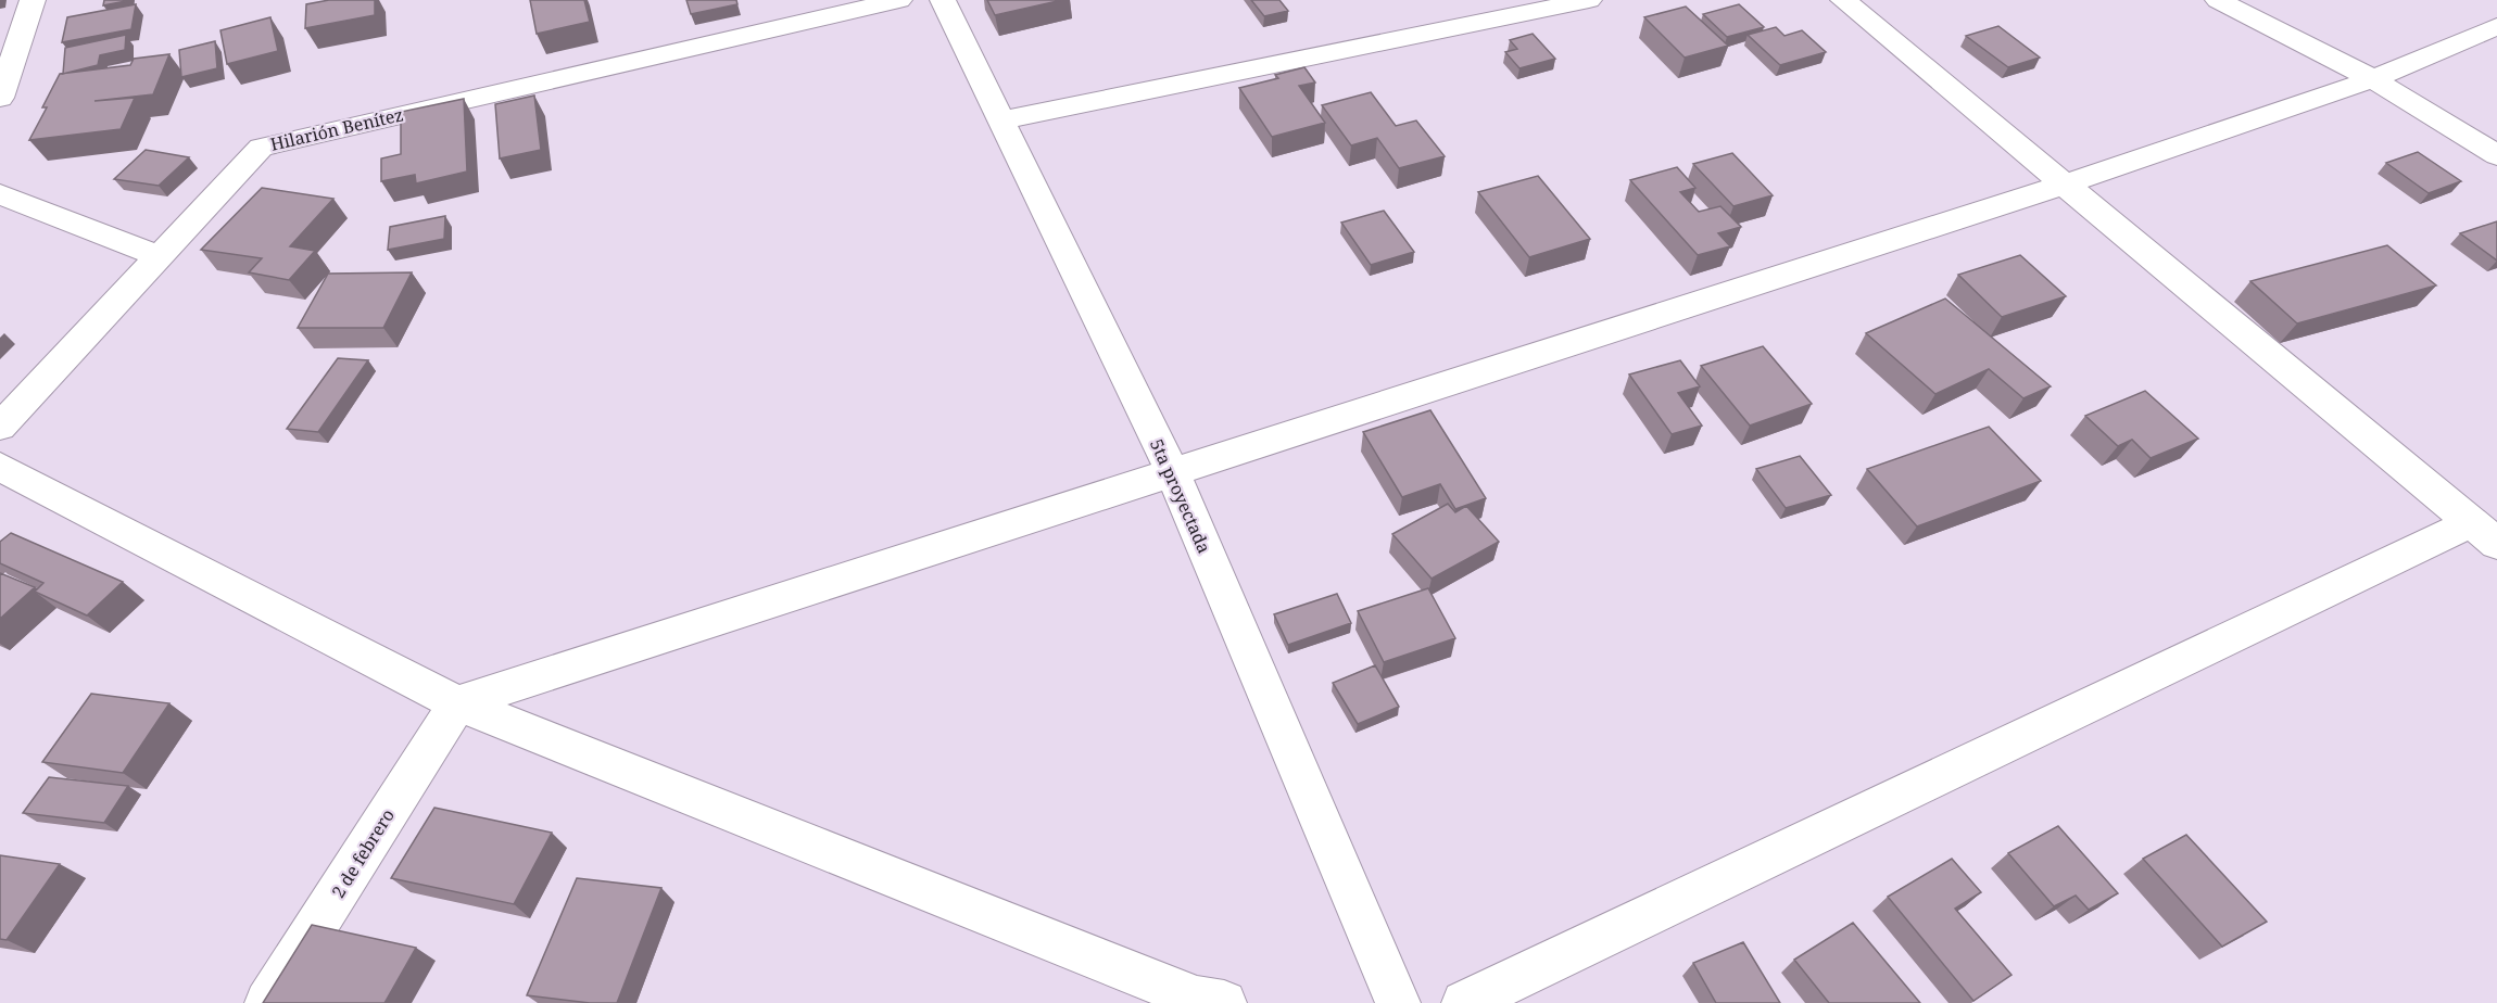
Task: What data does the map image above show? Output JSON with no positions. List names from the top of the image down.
{
  "streets": {
    "street": ["Hilarión Benítez", "5ta proyectada", "2 de febrero"]
  }
}
